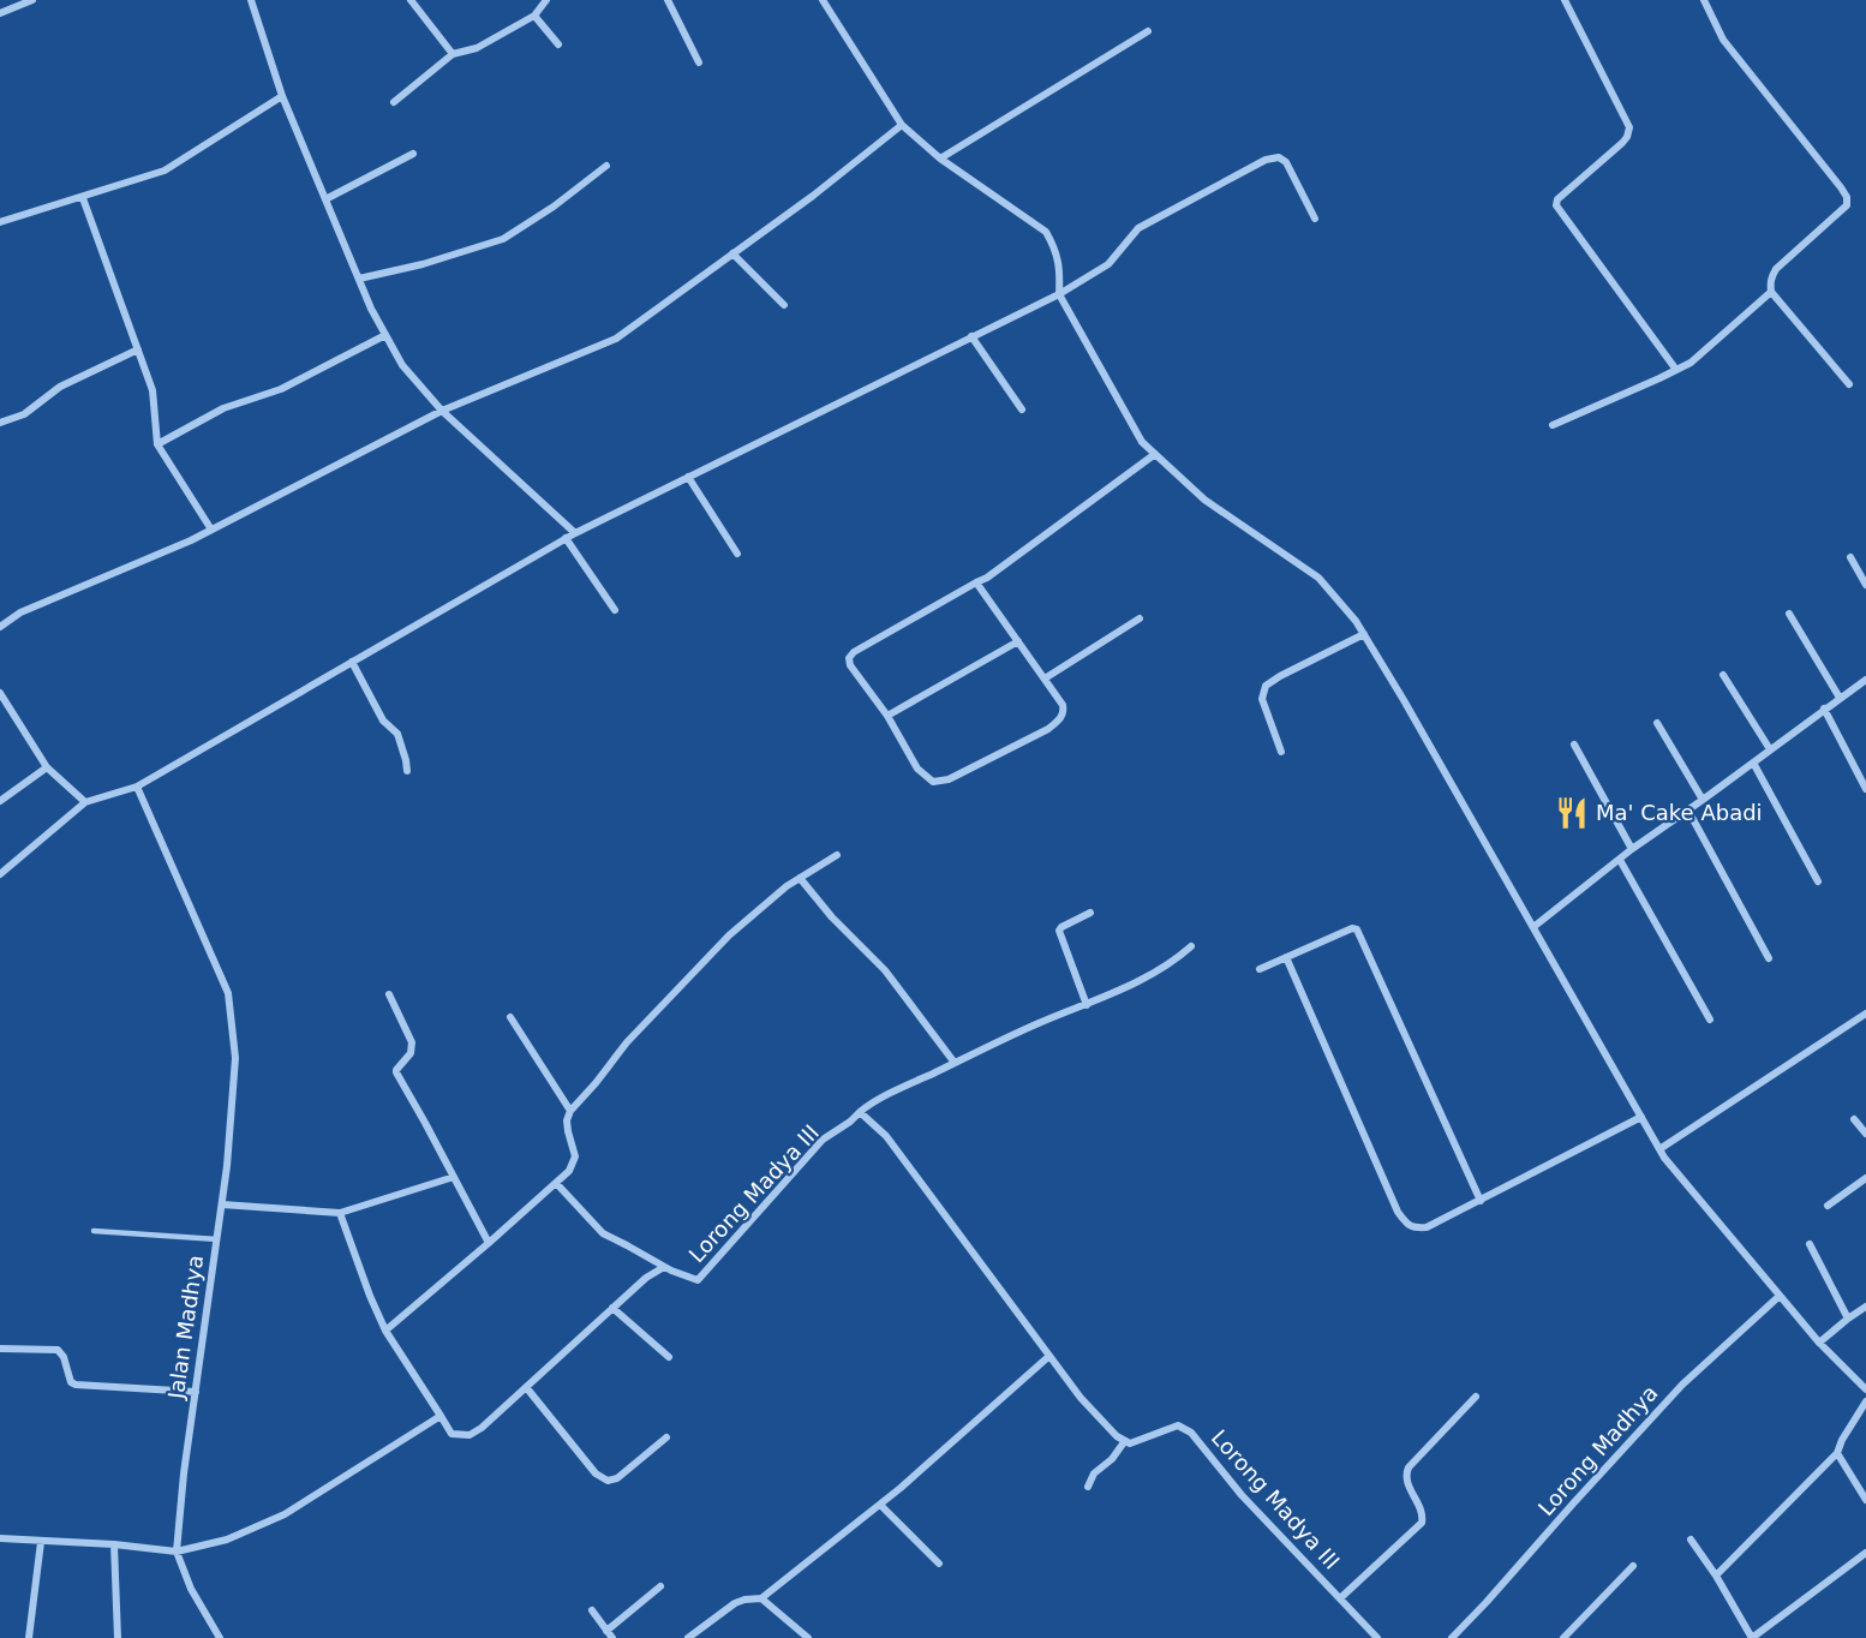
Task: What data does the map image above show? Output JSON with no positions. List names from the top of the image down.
{
  "streets": {
    "street": ["Lorong Madya III", "Jalan Madhya", "Lorong Madhya"]
  },
  "places": {
    "restaurant": ["Ma' Cake Abadi"]
  }
}
